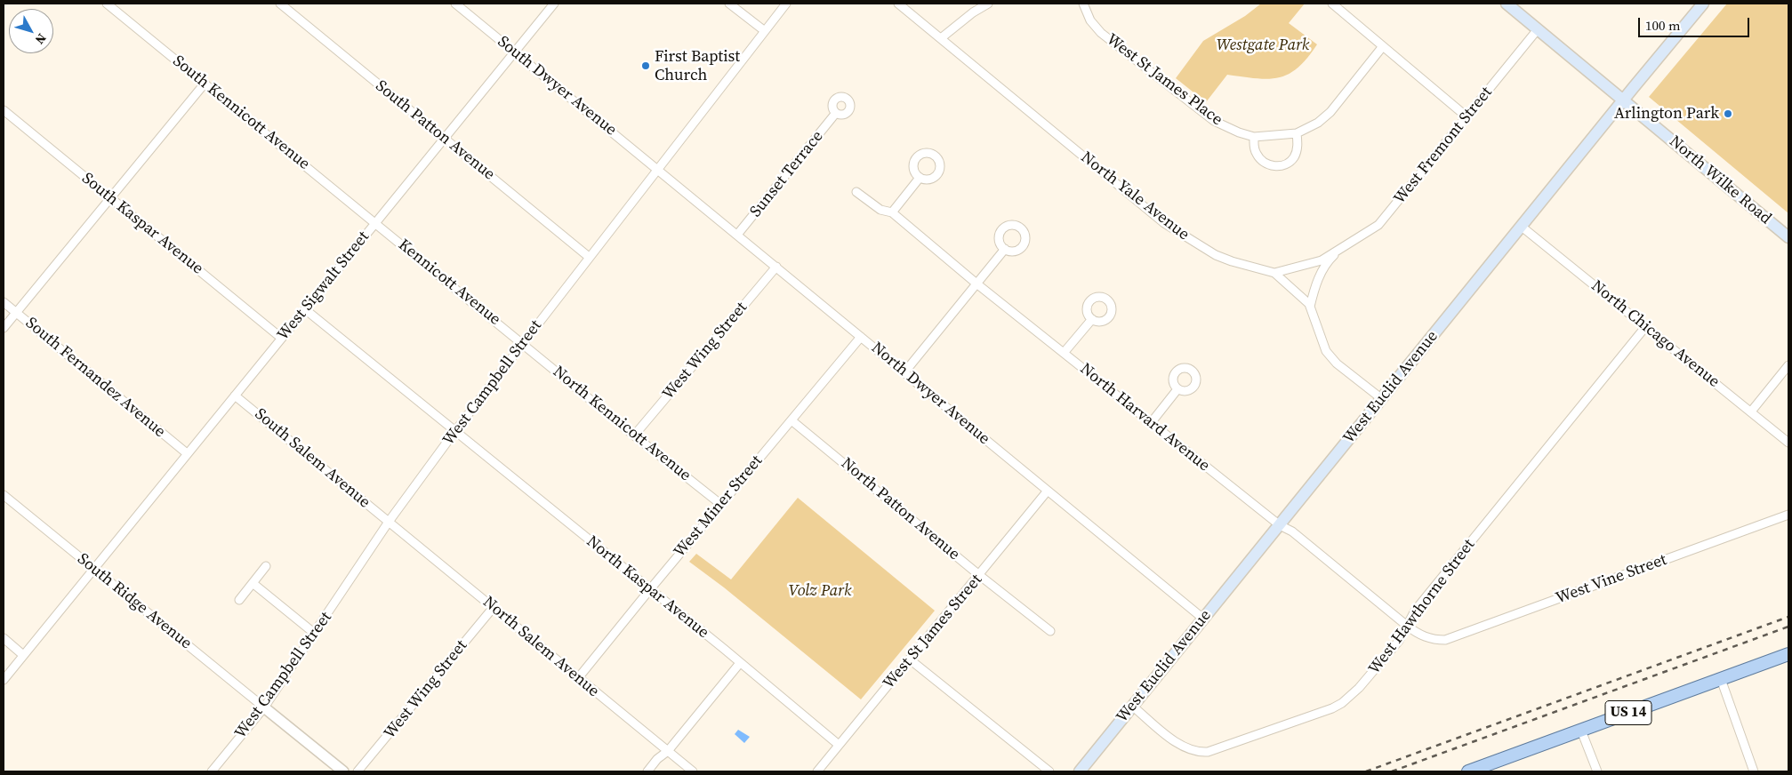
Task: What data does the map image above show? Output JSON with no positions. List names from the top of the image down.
{
  "streets": {
    "main road": ["North Wilke Road", "West Euclid Avenue", "US 14"],
    "street": [
      "West St James Place",
      "South Dwyer Avenue",
      "South Kennicott Avenue",
      "South Patton Avenue",
      "West Fremont Street",
      "Sunset Terrace",
      "North Yale Avenue",
      "South Kaspar Avenue",
      "Kennicott Avenue",
      "West Sigwalt Street",
      "North Chicago Avenue",
      "West Wing Street",
      "South Fernandez Avenue",
      "West Campbell Street",
      "North Dwyer Avenue",
      "North Harvard Avenue",
      "North Kennicott Avenue",
      "South Salem Avenue",
      "West Miner Street",
      "North Patton Avenue",
      "West Vine Street",
      "North Kaspar Avenue",
      "South Ridge Avenue",
      "West Hawthorne Street",
      "West St James Street",
      "North Salem Avenue"
    ]
  },
  "crossings": [
    ["South Dwyer Avenue", "West Sigwalt Street"],
    ["South Dwyer Avenue", "West Campbell Street"],
    ["South Dwyer Avenue", "North Dwyer Avenue"],
    ["South Kennicott Avenue", "Kennicott Avenue"],
    ["South Kennicott Avenue", "West Sigwalt Street"],
    ["South Patton Avenue", "West Sigwalt Street"],
    ["South Patton Avenue", "West Campbell Street"],
    ["West Fremont Street", "North Wilke Road"],
    ["West Fremont Street", "North Yale Avenue"],
    ["Sunset Terrace", "North Dwyer Avenue"],
    ["North Wilke Road", "West Euclid Avenue"],
    ["North Yale Avenue", "West Euclid Avenue"],
    ["South Kaspar Avenue", "West Sigwalt Street"],
    ["Kennicott Avenue", "West Sigwalt Street"],
    ["Kennicott Avenue", "West Campbell Street"],
    ["Kennicott Avenue", "North Kennicott Avenue"],
    ["West Sigwalt Street", "South Fernandez Avenue"],
    ["West Sigwalt Street", "South Salem Avenue"],
    ["West Sigwalt Street", "South Ridge Avenue"],
    ["North Chicago Avenue", "West Euclid Avenue"],
    ["North Chicago Avenue", "West Hawthorne Street"],
    ["West Wing Street", "North Dwyer Avenue"],
    ["West Wing Street", "North Kennicott Avenue"],
    ["West Wing Street", "North Salem Avenue"],
    ["West Campbell Street", "North Dwyer Avenue"],
    ["West Campbell Street", "North Kennicott Avenue"],
    ["West Campbell Street", "South Salem Avenue"],
    ["West Campbell Street", "North Kaspar Avenue"],
    ["West Campbell Street", "South Ridge Avenue"],
    ["West Campbell Street", "North Salem Avenue"],
    ["West Euclid Avenue", "North Dwyer Avenue"],
    ["West Euclid Avenue", "North Harvard Avenue"],
    ["West Euclid Avenue", "West Hawthorne Street"],
    ["North Dwyer Avenue", "West Miner Street"],
    ["North Dwyer Avenue", "West St James Street"],
    ["North Harvard Avenue", "West Vine Street"],
    ["North Harvard Avenue", "West Hawthorne Street"],
    ["North Kennicott Avenue", "West Miner Street"],
    ["South Salem Avenue", "North Salem Avenue"],
    ["West Miner Street", "North Patton Avenue"],
    ["West Miner Street", "North Kaspar Avenue"],
    ["West Miner Street", "North Salem Avenue"],
    ["North Patton Avenue", "West St James Street"],
    ["North Kaspar Avenue", "West St James Street"]
  ],
  "parks": ["Westgate Park", "Volz Park"],
  "places": ["First Baptist Church", "Arlington Park"],
  "scale_bar": "100 m",
  "north": "bottom right"
}
